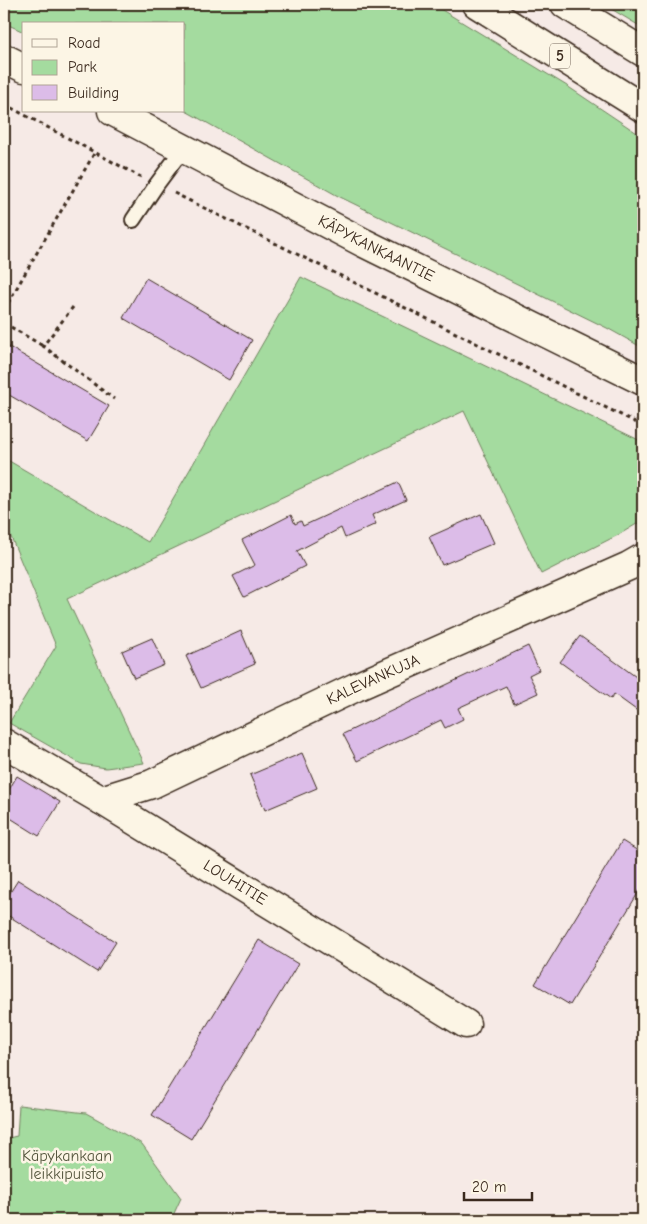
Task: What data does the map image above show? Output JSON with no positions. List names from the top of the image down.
{
  "streets": {
    "main road": [
      "5",
      "KÄPYKANKAANTIE",
      "KALEVANKUJA",
      "LOUHITIE"
    ]
  },
  "crossings": [
    ["KALEVANKUJA", "LOUHITIE"]
  ],
  "parks": ["Käpykankaan leikkipuisto"],
  "legend": ["Road", "Park", "Building"],
  "scale_bar": "20 m"
}
